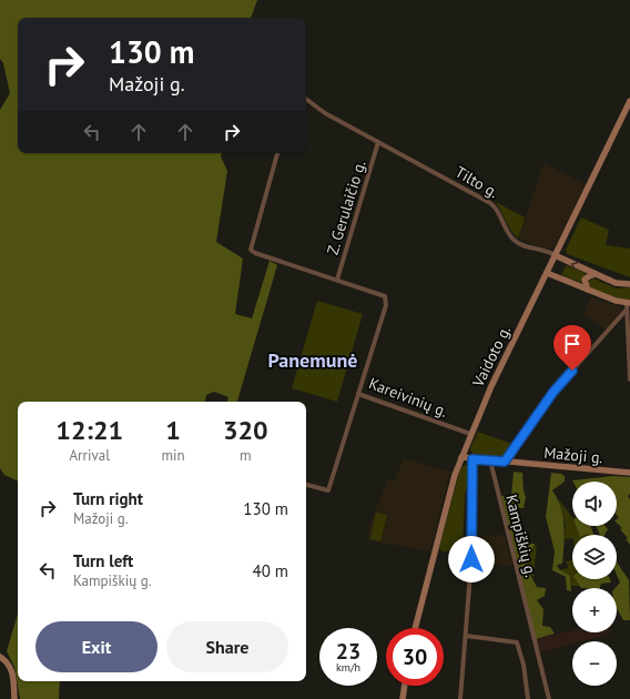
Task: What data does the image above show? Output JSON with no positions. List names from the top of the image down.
{
  "streets": {
    "main road": ["Tilto g.", "Vaidoto g.", "Mažoji g."],
    "street": ["Z. Gerulaičio g.", "Kareivinių g.", "Kampiškių g."]
  },
  "crossings": [
    ["Tilto g.", "Z. Gerulaičio g."],
    ["Tilto g.", "Vaidoto g."],
    ["Z. Gerulaičio g.", "Kareivinių g."],
    ["Vaidoto g.", "Kareivinių g."],
    ["Vaidoto g.", "Mažoji g."],
    ["Mažoji g.", "Kampiškių g."]
  ],
  "districts": ["Panemunė"],
  "page": {
    "turn": ["130 m", "Mažoji g."],
    "eta": [
      "12:21",
      "Arrival",
      "1",
      "min",
      "320",
      "m"
    ],
    "list": [
      {
        "name": "Turn right",
        "note": "Mažoji g.",
        "value": "130 m"
      },
      {
        "name": "Turn left",
        "note": "Kampiškių g.",
        "value": "40 m"
      }
    ],
    "map_buttons": ["+", "−"],
    "buttons": ["Exit", "Share"],
    "speed": "23 km/h",
    "limit": "30"
  }
}
